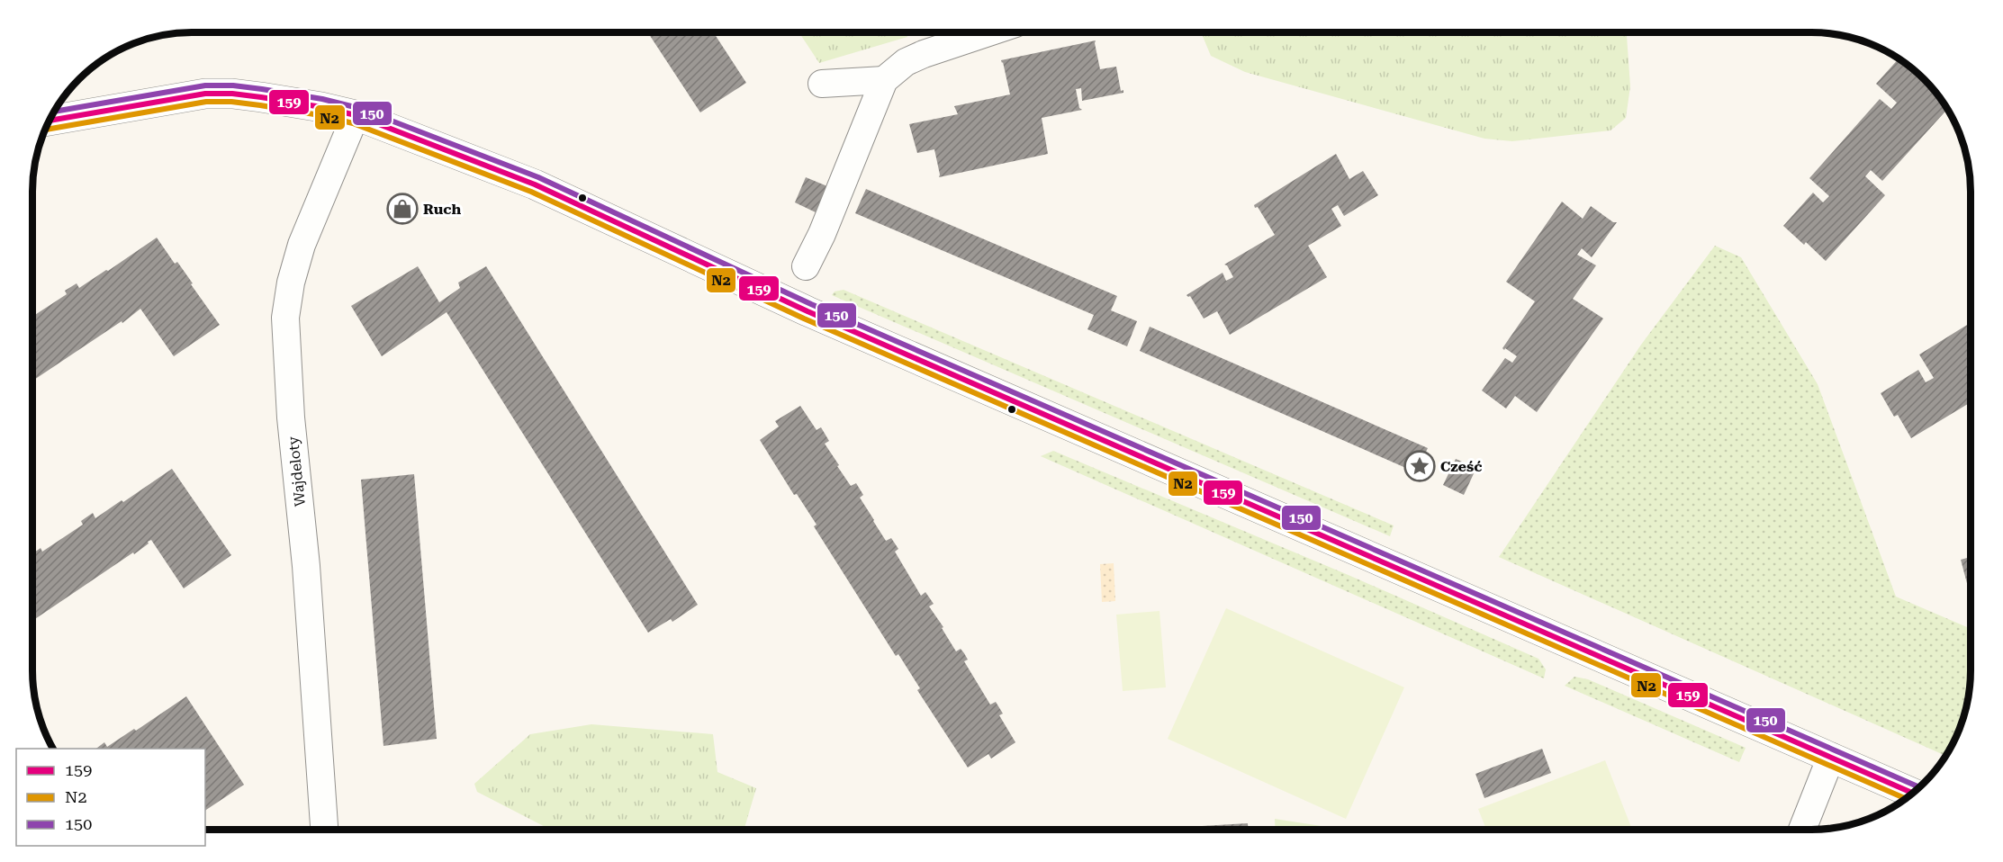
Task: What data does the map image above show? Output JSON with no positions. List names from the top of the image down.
{
  "streets": {
    "street": ["Wajdeloty"]
  },
  "places": {
    "shop": ["Ruch"],
    "place": ["Cześć"]
  },
  "lines": ["transit line 150", "transit line 159", "transit line N2"],
  "legend": ["159", "N2", "150"]
}
